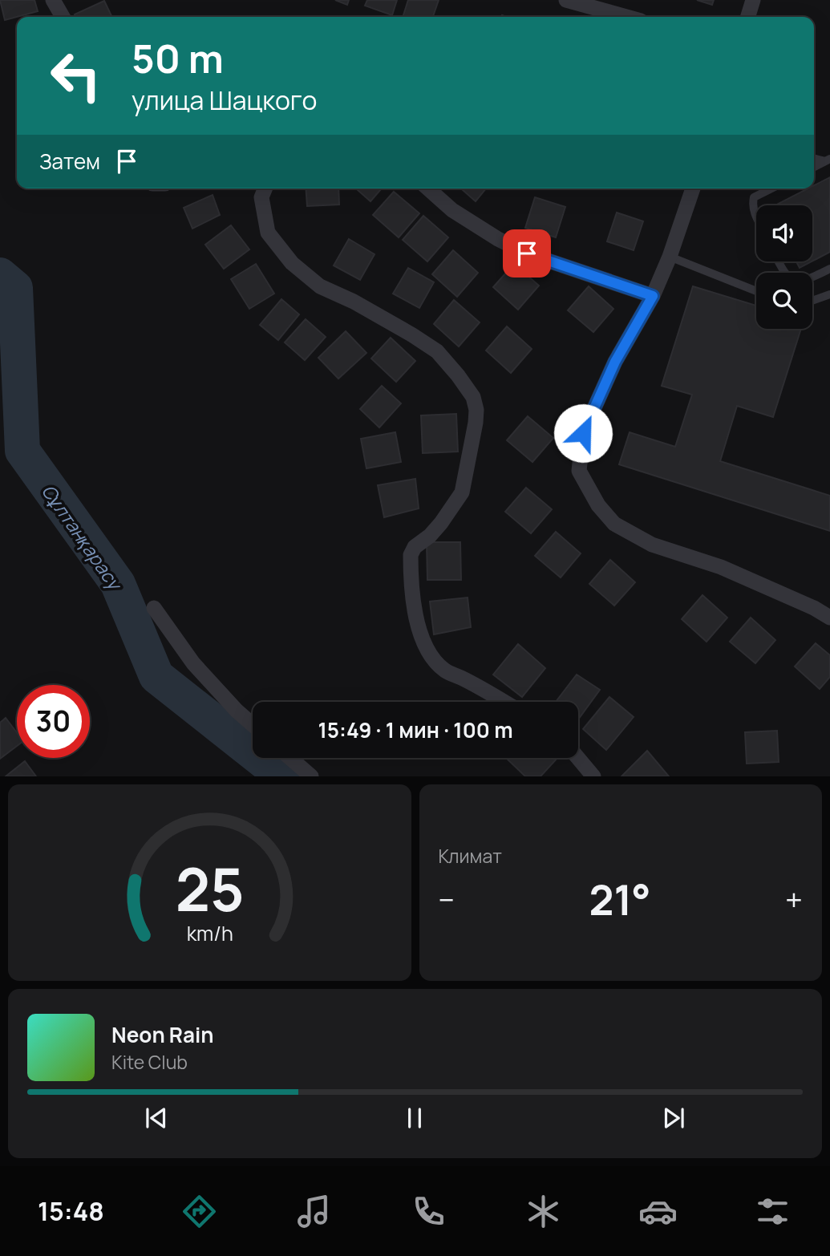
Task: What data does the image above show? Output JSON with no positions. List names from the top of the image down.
{
  "water": ["Сұлтанқарасу"],
  "page": {
    "turn": ["50 m", "улица Шацкого"],
    "then": "Затем",
    "limit": "30",
    "trip": "15:49 · 1 мин · 100 m",
    "tile": "Климат",
    "heat": ["−", "21°", "+"],
    "song": ["Neon Rain", "Kite Club"],
    "tabs": "15:48",
    "gauge": ["25", "km/h"]
  }
}
